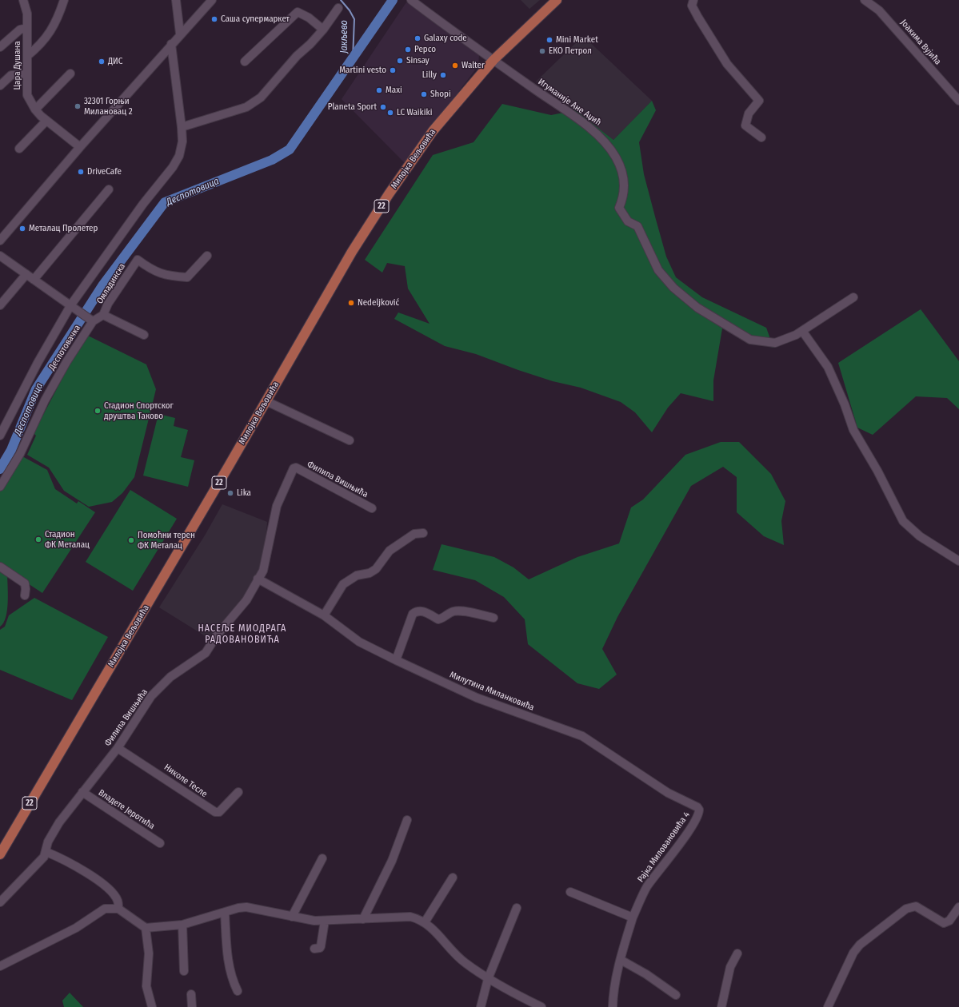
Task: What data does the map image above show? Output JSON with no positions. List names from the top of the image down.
{
  "streets": {
    "main road": ["Милојка Вељовића", "22"],
    "street": [
      "Јоакима Вујића",
      "Цара Душана",
      "Игуманије Ане Аџић",
      "Омладинска",
      "Деспотовачка",
      "Филипа Вишњића",
      "Милутина Миланковића",
      "Николе Тесле",
      "Владете Јеротића",
      "Рајка Миловановића 4"
    ]
  },
  "crossings": [
    ["Игуманије Ане Аџић", "Милојка Вељовића"],
    ["Омладинска", "Деспотовачка"],
    ["Филипа Вишњића", "Милутина Миланковића"],
    ["Филипа Вишњића", "Николе Тесле"],
    ["Филипа Вишњића", "Владете Јеротића"],
    ["Милутина Миланковића", "Рајка Миловановића 4"]
  ],
  "districts": ["НАСЕЉЕ МИОДРАГА РАДОВАНОВИЋА"],
  "water": ["Јакљево", "Деспотовица"],
  "places": [
    "Саша супермаркет",
    "Galaxy code",
    "Mini Market",
    "Pepco",
    "ЕКО Петрол",
    "Sinsay",
    "ДИС",
    "Walter",
    "Martini vesto",
    "Lilly",
    "Maxi",
    "Shopi",
    "32301 Горњи Милановац 2",
    "Planeta Sport",
    "LC Waikiki",
    "DriveCafe",
    "Металац Пролетер",
    "Nedeljković",
    "Стадион Спортског друштва Таково",
    "Lika",
    "Стадион ФК Металац",
    "Помоћни терен ФК Металац"
  ]
}
